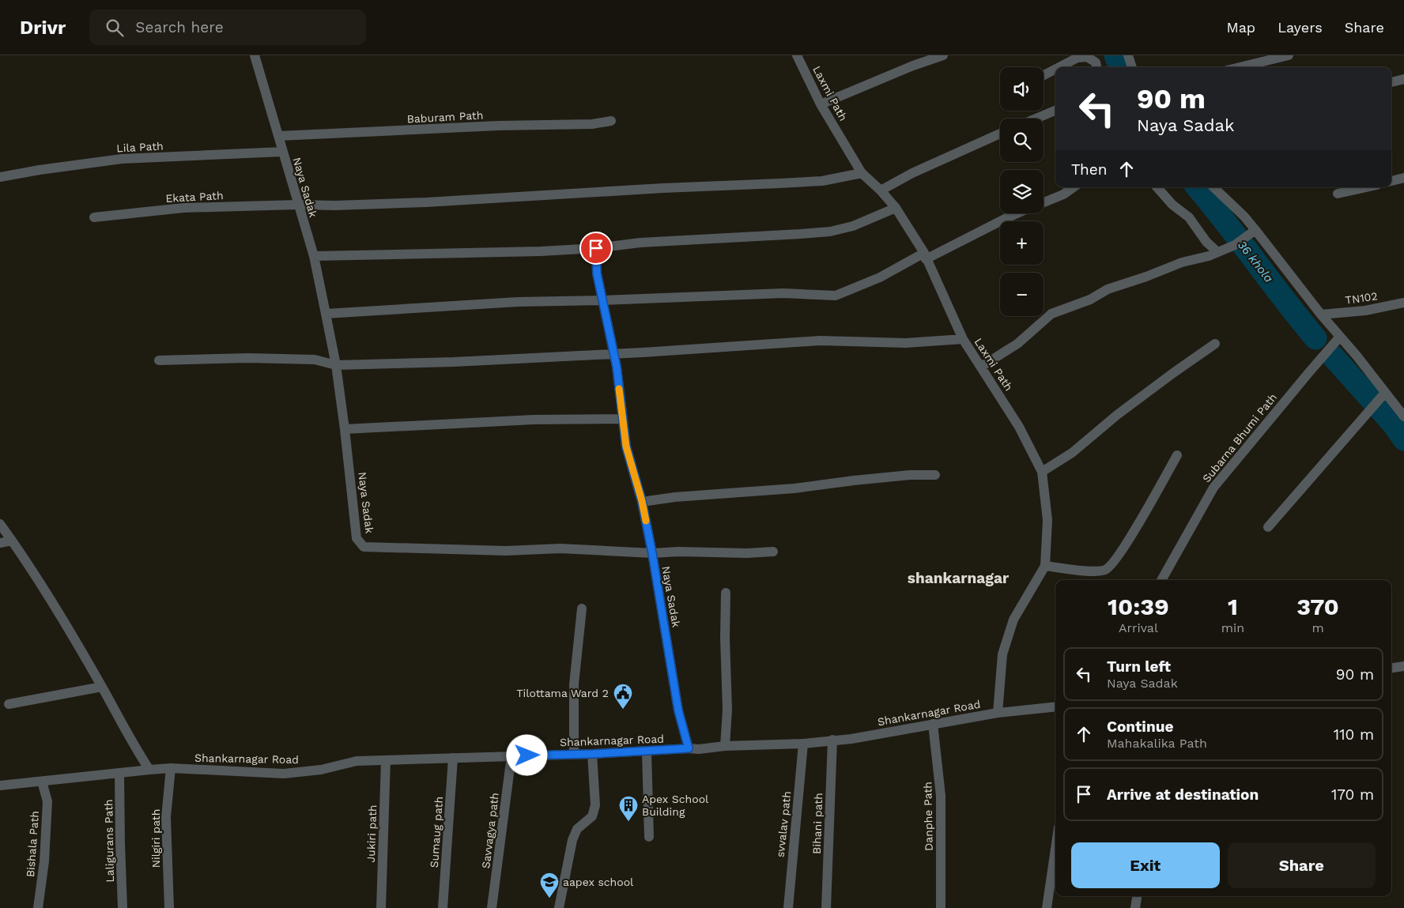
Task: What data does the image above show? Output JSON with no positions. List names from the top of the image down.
{
  "streets": {
    "street": [
      "Laxmi Path",
      "Baburam Path",
      "Lila Path",
      "Naya Sadak",
      "Ekata Path",
      "TN102",
      "Subarna Bhumi Path",
      "Shankarnagar Road",
      "Danphe Path",
      "Bihani path",
      "svvalav path",
      "Savvagya path",
      "Sumaug path",
      "Jukiri path",
      "Nilgiri path",
      "Laligurans Path",
      "Bishala Path"
    ]
  },
  "crossings": [
    ["Laxmi Path", "Ekata Path"],
    ["Laxmi Path", "Shankarnagar Road"],
    ["Baburam Path", "Naya Sadak"],
    ["Lila Path", "Naya Sadak"],
    ["Naya Sadak", "Ekata Path"],
    ["Naya Sadak", "Shankarnagar Road"],
    ["Shankarnagar Road", "Danphe Path"],
    ["Shankarnagar Road", "Bihani path"],
    ["Shankarnagar Road", "svvalav path"],
    ["Shankarnagar Road", "Savvagya path"],
    ["Shankarnagar Road", "Sumaug path"],
    ["Shankarnagar Road", "Jukiri path"],
    ["Shankarnagar Road", "Nilgiri path"],
    ["Shankarnagar Road", "Laligurans Path"],
    ["Shankarnagar Road", "Bishala Path"]
  ],
  "districts": ["shankarnagar"],
  "water": ["36 khola"],
  "places": {
    "public building": ["Tilottama Ward 2"],
    "building": ["Apex School Building"],
    "school or university": ["aapex school"]
  },
  "page": {
    "header": "Drivr",
    "search": "Search here",
    "nav": ["Map", "Layers", "Share"],
    "map_buttons": ["+", "−"],
    "turn": ["90 m", "Naya Sadak"],
    "then": "Then",
    "eta": [
      "10:39",
      "Arrival",
      "1",
      "min",
      "370",
      "m"
    ],
    "list": [
      {
        "name": "Turn left",
        "note": "Naya Sadak",
        "value": "90 m"
      },
      {
        "name": "Continue",
        "note": "Mahakalika Path",
        "value": "110 m"
      },
      {
        "name": "Arrive at destination",
        "value": "170 m"
      }
    ],
    "buttons": ["Exit", "Share"]
  }
}
